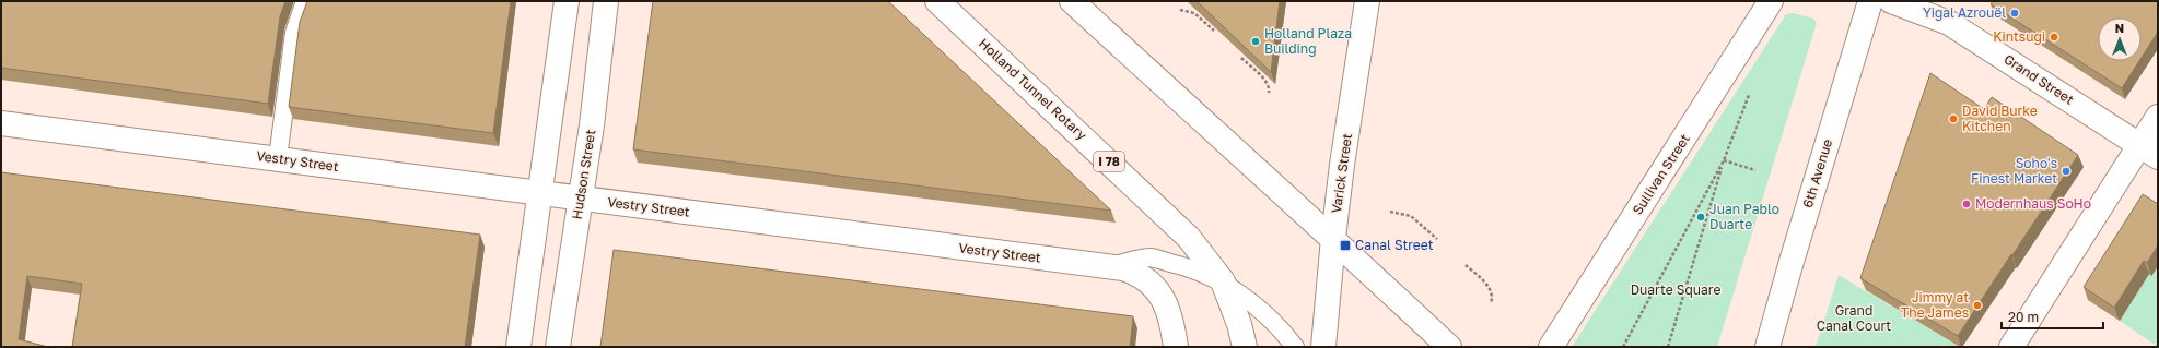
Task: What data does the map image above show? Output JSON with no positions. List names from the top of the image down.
{
  "streets": {
    "main road": [
      "Grand Street",
      "Holland Tunnel Rotary",
      "Vestry Street",
      "I 78",
      "Varick Street",
      "6th Avenue",
      "Hudson Street",
      "Sullivan Street"
    ]
  },
  "crossings": [
    ["Vestry Street", "Hudson Street"]
  ],
  "parks": ["Duarte Square", "Grand Canal Court"],
  "places": {
    "other": [
      "Yigal Azrouël",
      "Kintsugi",
      "Holland Plaza Building",
      "David Burke Kitchen",
      "Soho's Finest Market",
      "Modernhaus SoHo",
      "Juan Pablo Duarte",
      "Jimmy at The James"
    ],
    "transit": ["Canal Street"]
  },
  "scale_bar": "20 m",
  "north": "top"
}
